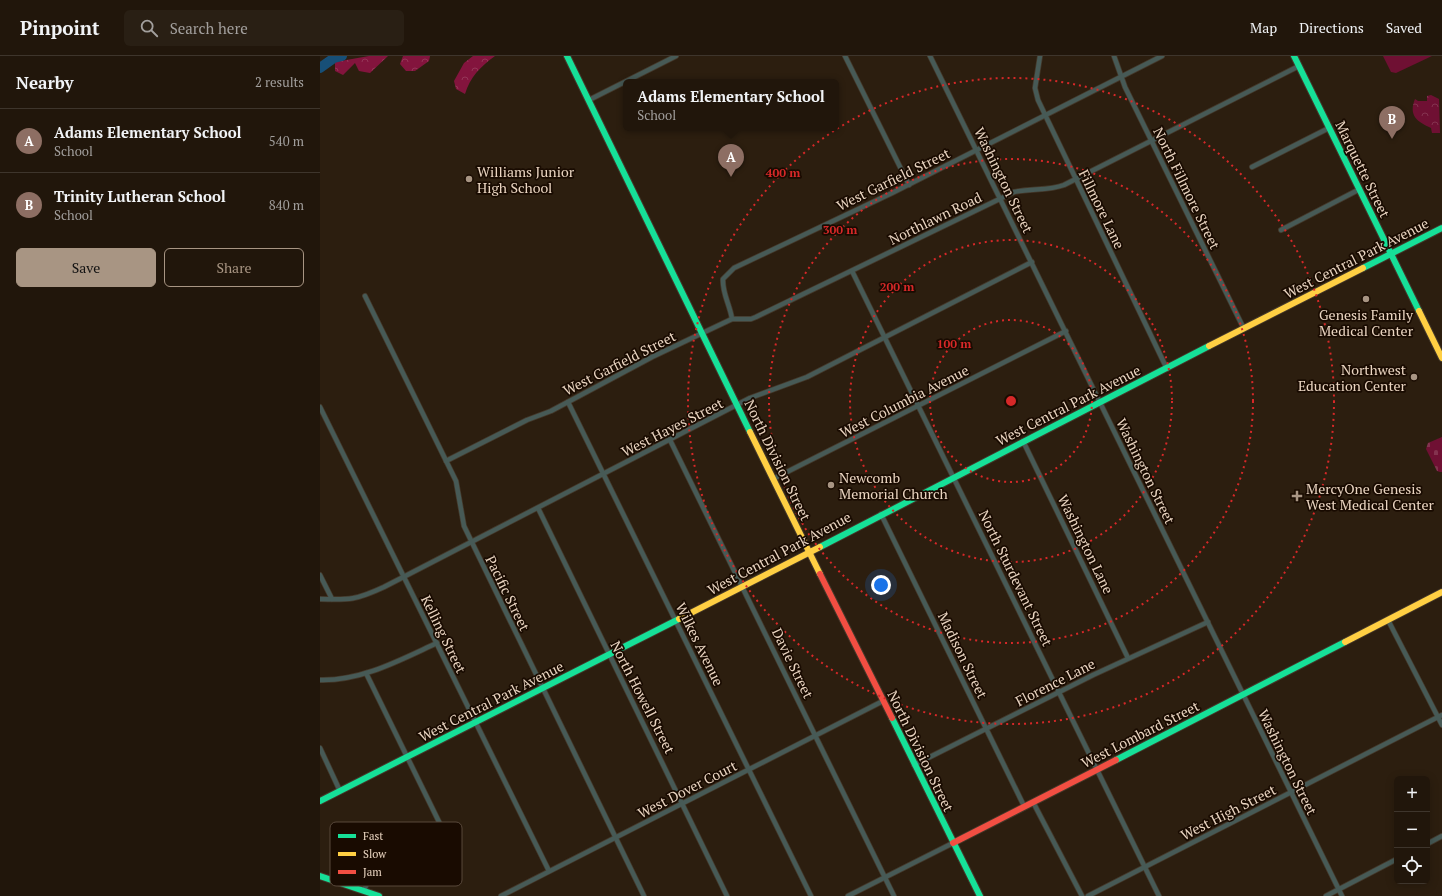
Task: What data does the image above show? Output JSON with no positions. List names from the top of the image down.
{
  "streets": {
    "main road": [
      "Marquette Street",
      "West Central Park Avenue",
      "North Division Street",
      "West Lombard Street"
    ],
    "street": [
      "West Garfield Street",
      "Washington Street",
      "North Fillmore Street",
      "Fillmore Lane",
      "Northlawn Road",
      "West Columbia Avenue",
      "West Hayes Street",
      "Washington Lane",
      "North Sturdevant Street",
      "Pacific Street",
      "Kelling Street",
      "Wilkes Avenue",
      "Madison Street",
      "Davie Street",
      "Florence Lane",
      "North Howell Street",
      "West Dover Court",
      "West High Street"
    ]
  },
  "crossings": [
    ["Marquette Street", "Northlawn Road"],
    ["Marquette Street", "West Central Park Avenue"],
    ["West Garfield Street", "Washington Street"],
    ["West Garfield Street", "North Fillmore Street"],
    ["West Garfield Street", "Fillmore Lane"],
    ["West Garfield Street", "Northlawn Road"],
    ["West Garfield Street", "North Division Street"],
    ["West Garfield Street", "Pacific Street"],
    ["West Garfield Street", "Wilkes Avenue"],
    ["Washington Street", "Northlawn Road"],
    ["Washington Street", "West Central Park Avenue"],
    ["Washington Street", "West Columbia Avenue"],
    ["Washington Street", "West Hayes Street"],
    ["Washington Street", "Florence Lane"],
    ["Washington Street", "West Lombard Street"],
    ["Washington Street", "West High Street"],
    ["North Fillmore Street", "Northlawn Road"],
    ["North Fillmore Street", "West Central Park Avenue"],
    ["Fillmore Lane", "Northlawn Road"],
    ["Fillmore Lane", "West Central Park Avenue"],
    ["Northlawn Road", "North Sturdevant Street"],
    ["West Central Park Avenue", "North Division Street"],
    ["West Central Park Avenue", "Washington Lane"],
    ["West Central Park Avenue", "North Sturdevant Street"],
    ["West Central Park Avenue", "Pacific Street"],
    ["West Central Park Avenue", "Kelling Street"],
    ["West Central Park Avenue", "Wilkes Avenue"],
    ["West Central Park Avenue", "Madison Street"],
    ["West Central Park Avenue", "Davie Street"],
    ["West Central Park Avenue", "North Howell Street"],
    ["West Columbia Avenue", "North Division Street"],
    ["West Columbia Avenue", "North Sturdevant Street"],
    ["West Hayes Street", "North Division Street"],
    ["West Hayes Street", "North Sturdevant Street"],
    ["West Hayes Street", "Pacific Street"],
    ["West Hayes Street", "Kelling Street"],
    ["West Hayes Street", "Wilkes Avenue"],
    ["West Hayes Street", "Davie Street"],
    ["West Hayes Street", "North Howell Street"],
    ["North Division Street", "Florence Lane"],
    ["North Division Street", "West Lombard Street"],
    ["North Division Street", "West Dover Court"],
    ["Washington Lane", "Florence Lane"],
    ["North Sturdevant Street", "Florence Lane"],
    ["North Sturdevant Street", "West Lombard Street"],
    ["North Sturdevant Street", "West High Street"],
    ["Pacific Street", "West Dover Court"],
    ["Kelling Street", "West Dover Court"],
    ["Wilkes Avenue", "West Dover Court"],
    ["Madison Street", "Florence Lane"],
    ["Madison Street", "West Lombard Street"],
    ["Davie Street", "West Lombard Street"],
    ["Davie Street", "West Dover Court"],
    ["North Howell Street", "West Dover Court"]
  ],
  "places": {
    "other": [
      "Williams Junior High School",
      "Genesis Family Medical Center",
      "Northwest Education Center",
      "Newcomb Memorial Church"
    ],
    "health": ["MercyOne Genesis West Medical Center"]
  },
  "legend": ["Fast", "Slow", "Jam"],
  "page": {
    "header": "Pinpoint",
    "search": "Search here",
    "nav": ["Map", "Directions", "Saved"],
    "heading": ["Nearby", "2 results"],
    "popup": ["Adams Elementary School", "School"],
    "pins": ["B", "A"],
    "list": [
      {
        "mark": "A",
        "name": "Adams Elementary School",
        "note": "School",
        "value": "540 m"
      },
      {
        "mark": "B",
        "name": "Trinity Lutheran School",
        "note": "School",
        "value": "840 m"
      }
    ],
    "buttons": ["Save", "Share"],
    "map_buttons": ["+", "−"]
  },
  "rings": [
    "400 m",
    "300 m",
    "200 m",
    "100 m"
  ]
}
